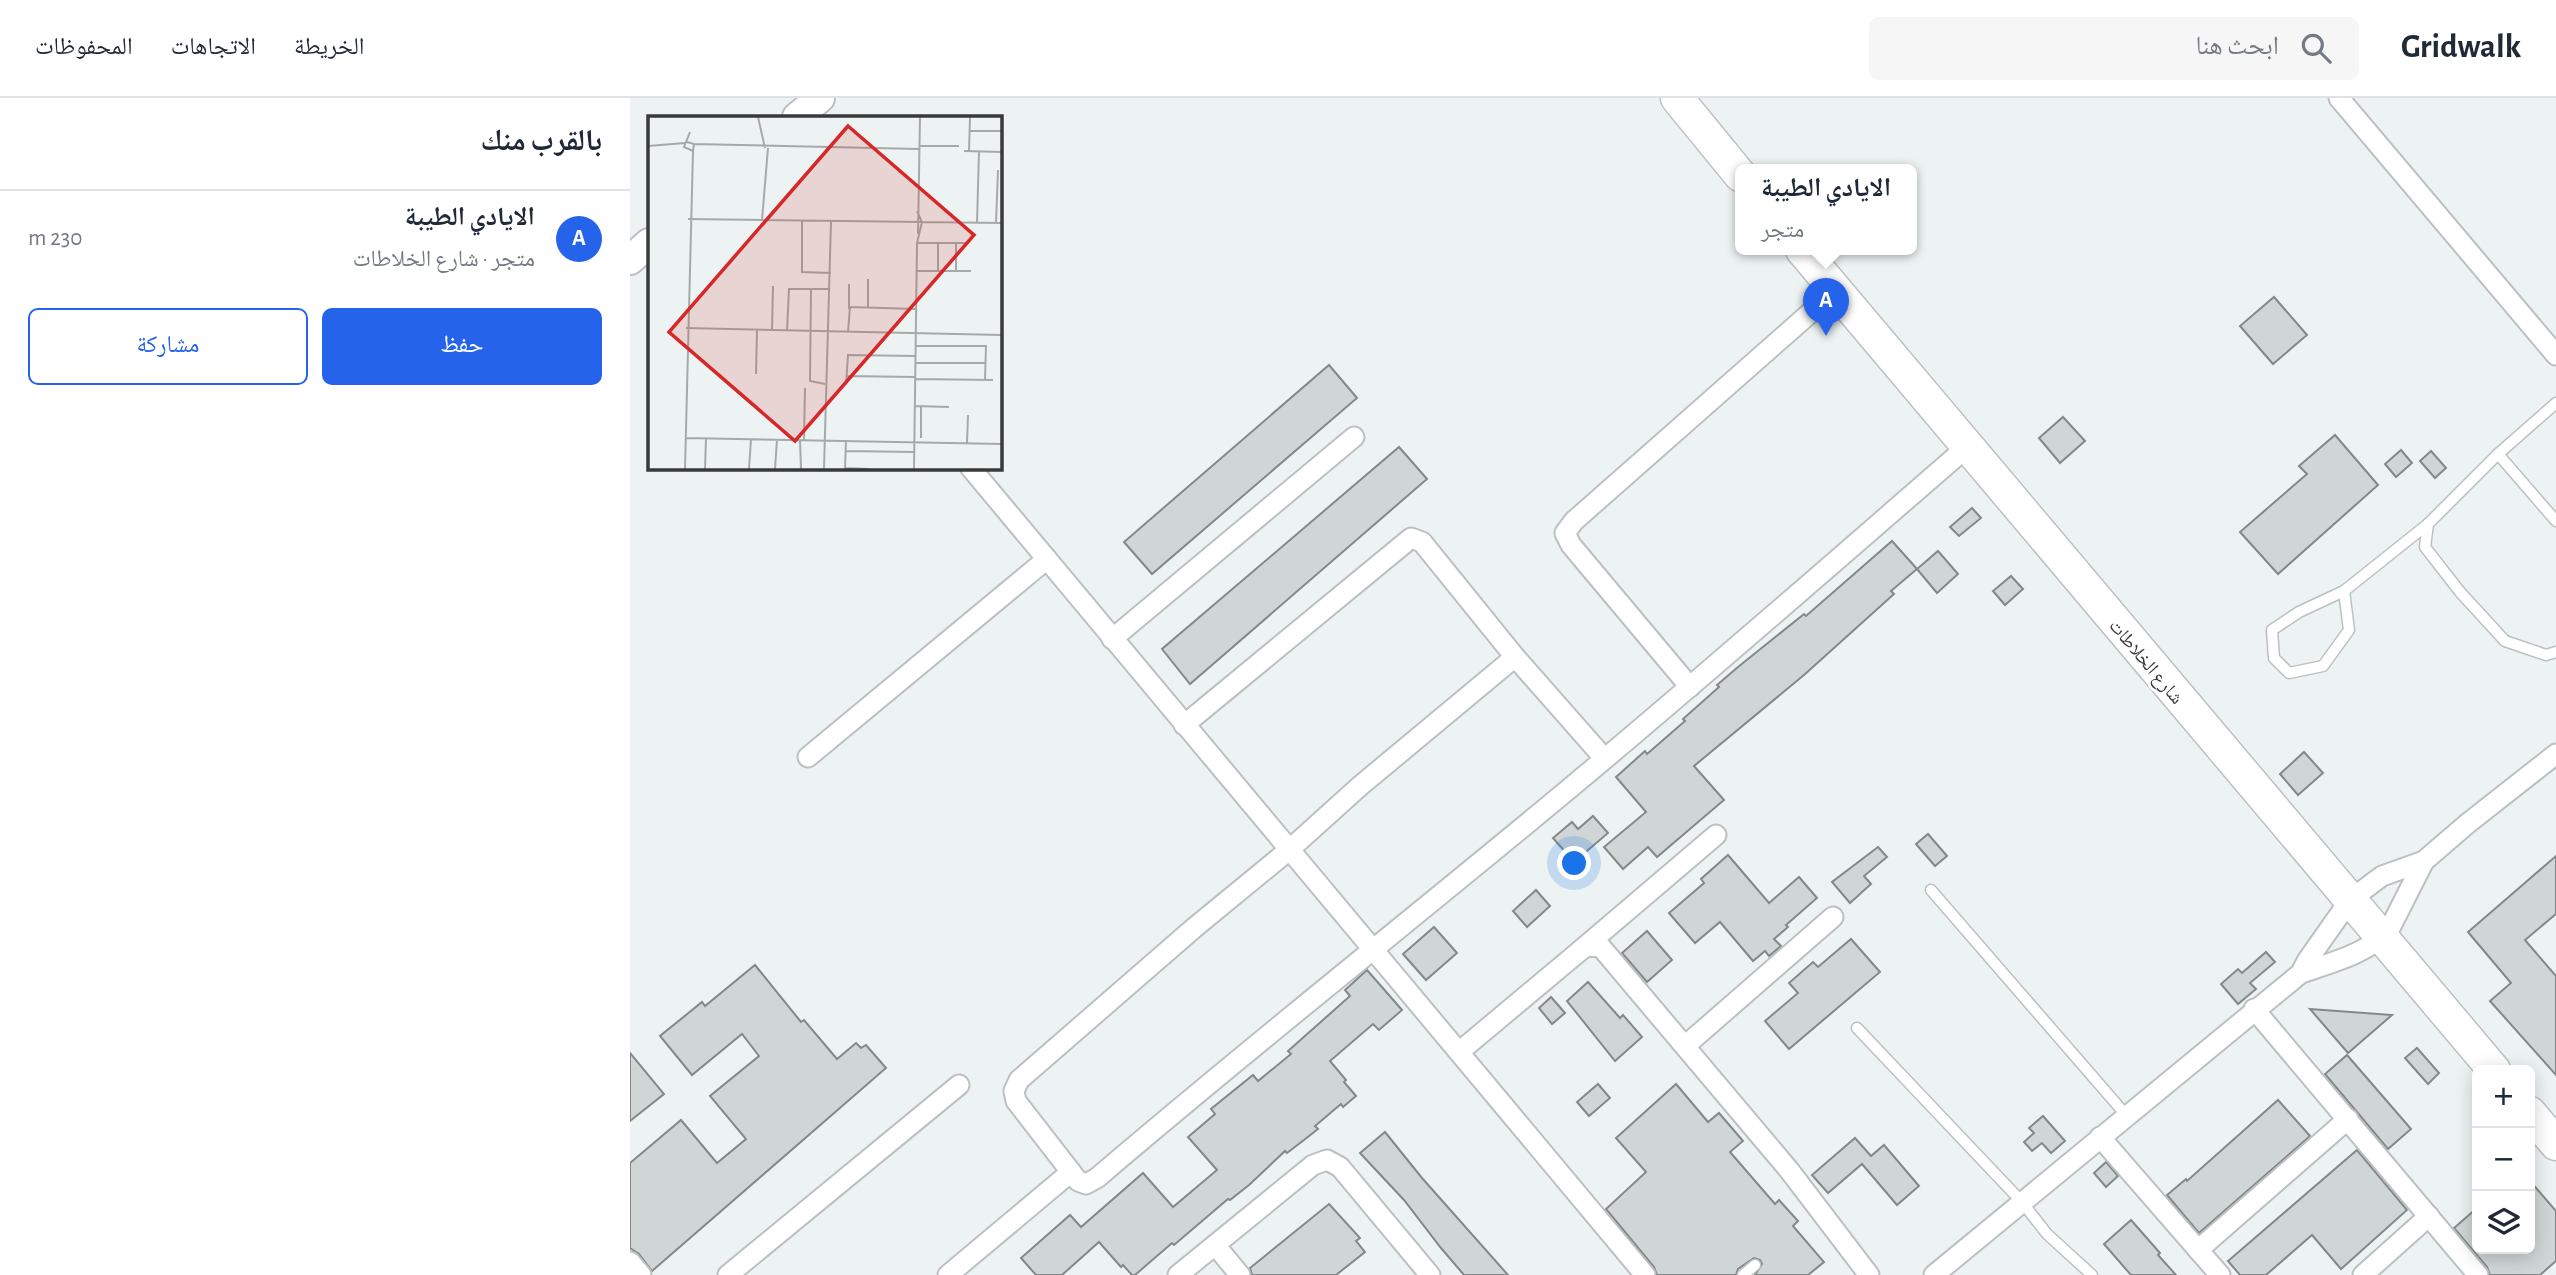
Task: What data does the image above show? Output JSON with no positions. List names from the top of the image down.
{
  "streets": {
    "main road": ["شارع الخلاطات"]
  },
  "page": {
    "header": "Gridwalk",
    "search": "ابحث هنا",
    "nav": ["الخريطة", "الاتجاهات", "المحفوظات"],
    "heading": "بالقرب منك",
    "popup": ["الايادي الطيبة", "متجر"],
    "list": [
      {
        "mark": "A",
        "name": "الايادي الطيبة",
        "note": "متجر · شارع الخلاطات",
        "value": "230 m"
      }
    ],
    "pins": "A",
    "buttons": ["حفظ", "مشاركة"],
    "map_buttons": ["+", "−"]
  }
}
